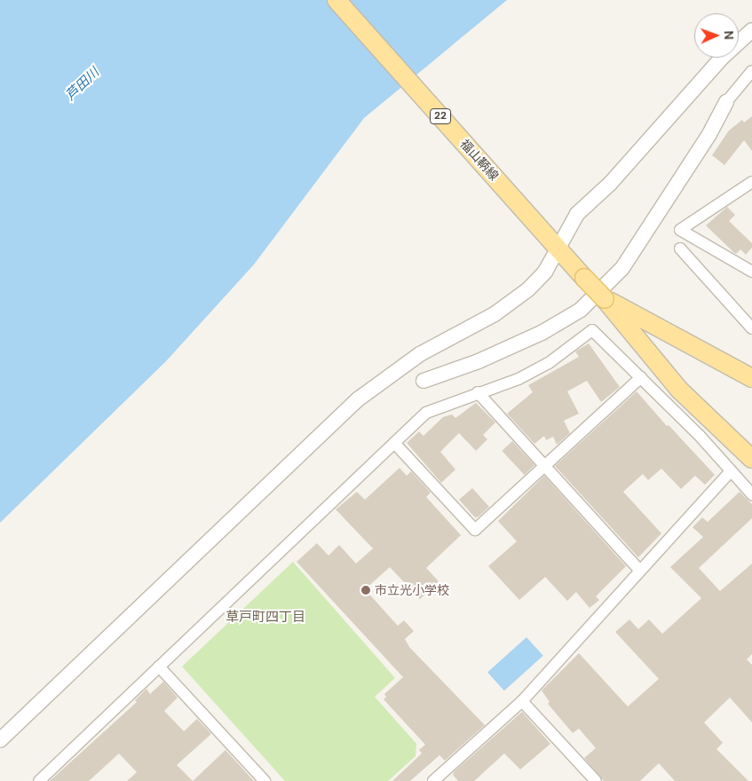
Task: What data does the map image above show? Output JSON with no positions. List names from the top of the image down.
{
  "streets": {
    "main road": ["22", "福山鞆線"]
  },
  "districts": ["草戸町四丁目"],
  "water": ["芦田川"],
  "places": ["市立光小学校"],
  "north": "right"
}
